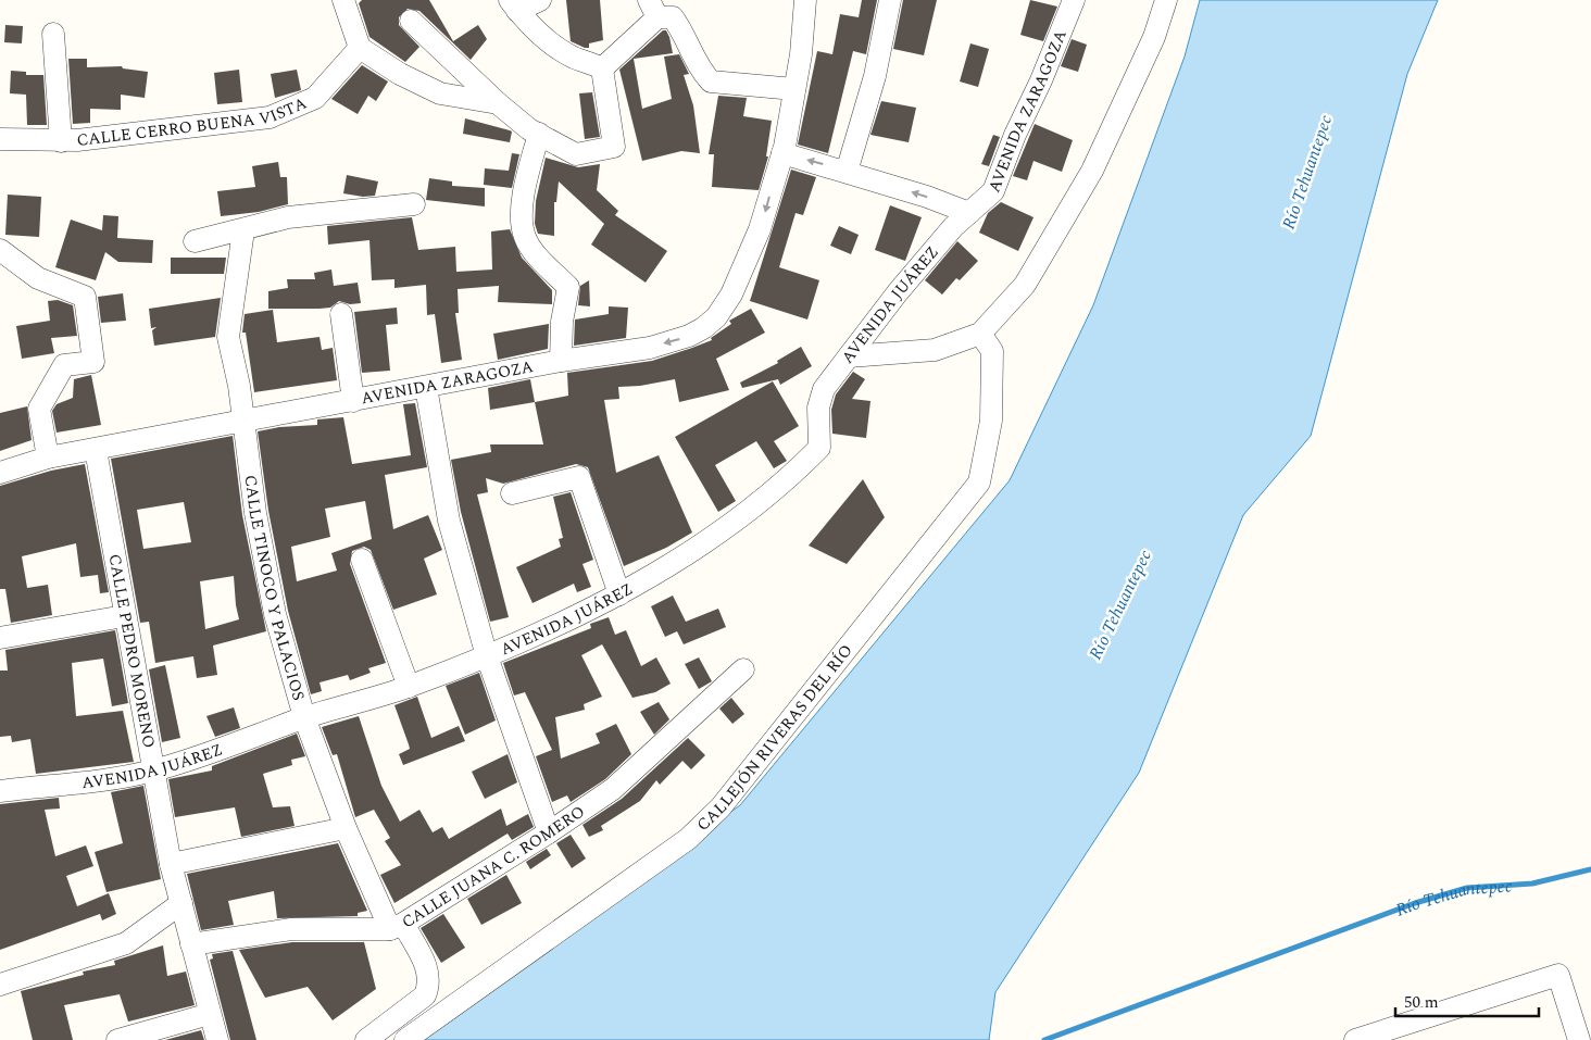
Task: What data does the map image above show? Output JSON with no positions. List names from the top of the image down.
{
  "streets": {
    "street": [
      "AVENIDA ZARAGOZA",
      "CALLE CERRO BUENA VISTA",
      "AVENIDA JUÁREZ",
      "CALLE TINOCO Y PALACIOS",
      "CALLE PEDRO MORENO",
      "CALLEJÓN RIVERAS DEL RÍO",
      "CALLE JUANA C. ROMERO"
    ]
  },
  "crossings": [
    ["AVENIDA ZARAGOZA", "AVENIDA JUÁREZ"],
    ["AVENIDA ZARAGOZA", "CALLE TINOCO Y PALACIOS"],
    ["AVENIDA ZARAGOZA", "CALLE PEDRO MORENO"],
    ["AVENIDA JUÁREZ", "CALLE TINOCO Y PALACIOS"],
    ["AVENIDA JUÁREZ", "CALLE PEDRO MORENO"],
    ["CALLE TINOCO Y PALACIOS", "CALLE JUANA C. ROMERO"],
    ["CALLE PEDRO MORENO", "CALLE JUANA C. ROMERO"]
  ],
  "water": ["Río Tehuantepec"],
  "scale_bar": "50 m"
}
